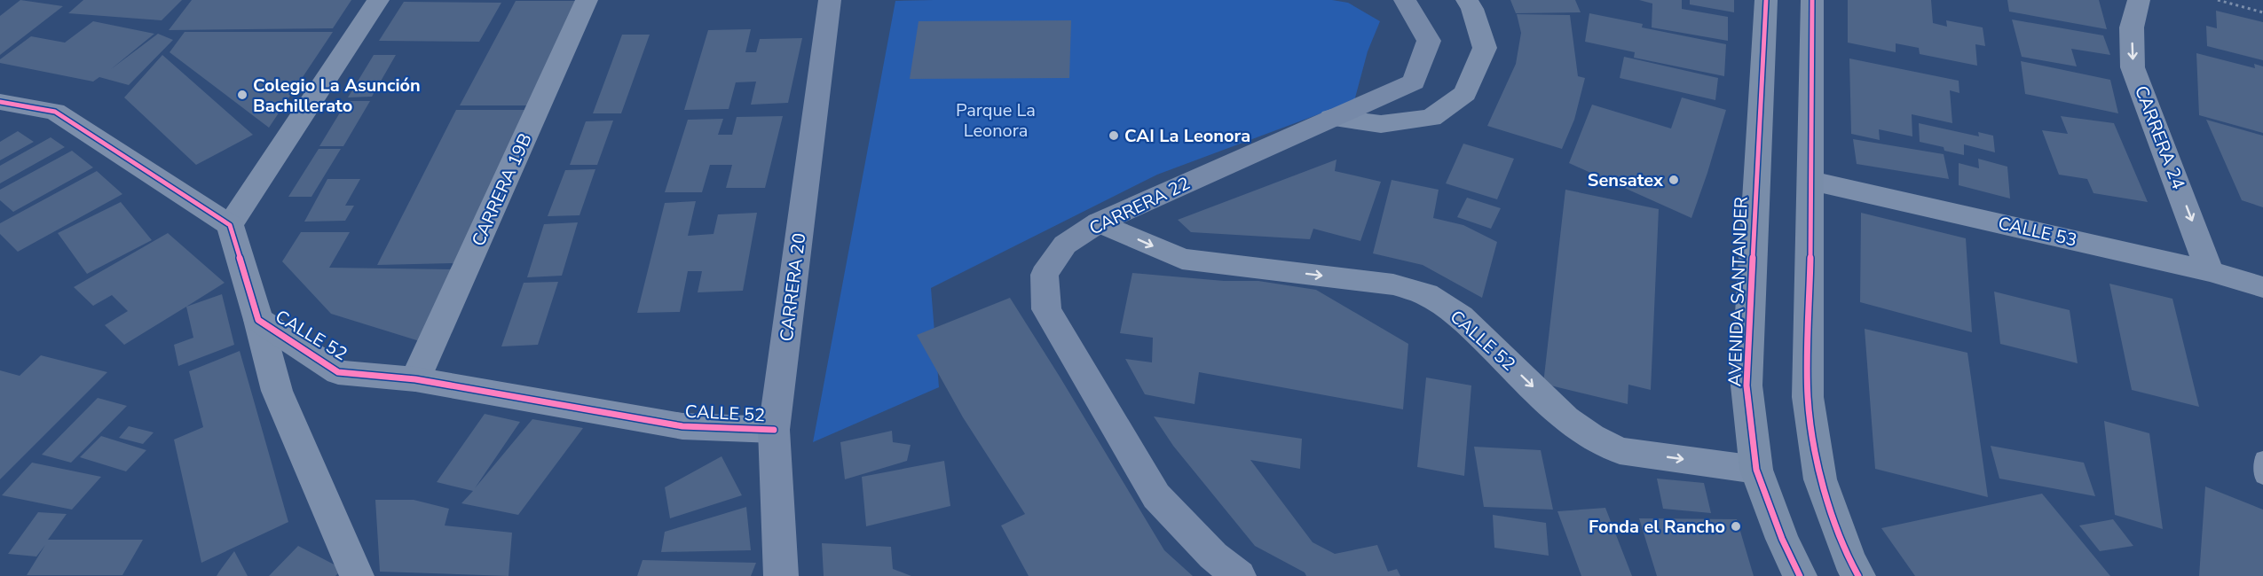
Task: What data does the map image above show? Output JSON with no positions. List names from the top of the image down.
{
  "streets": {
    "main road": ["CARRERA 22", "CARRERA 20", "AVENIDA SANTANDER"],
    "street": [
      "CARRERA 24",
      "CARRERA 19B",
      "CALLE 53",
      "CALLE 52"
    ]
  },
  "crossings": [
    ["CARRERA 24", "CALLE 53"],
    ["CARRERA 19B", "CALLE 52"],
    ["CARRERA 22", "CALLE 52"],
    ["CARRERA 20", "CALLE 52"],
    ["AVENIDA SANTANDER", "CALLE 52"]
  ],
  "one_way": ["CARRERA 24", "CALLE 52"],
  "parks": ["Parque La Leonora"],
  "places": [
    "Colegio La Asunción Bachillerato",
    "CAI La Leonora",
    "Sensatex",
    "Fonda el Rancho"
  ]
}
